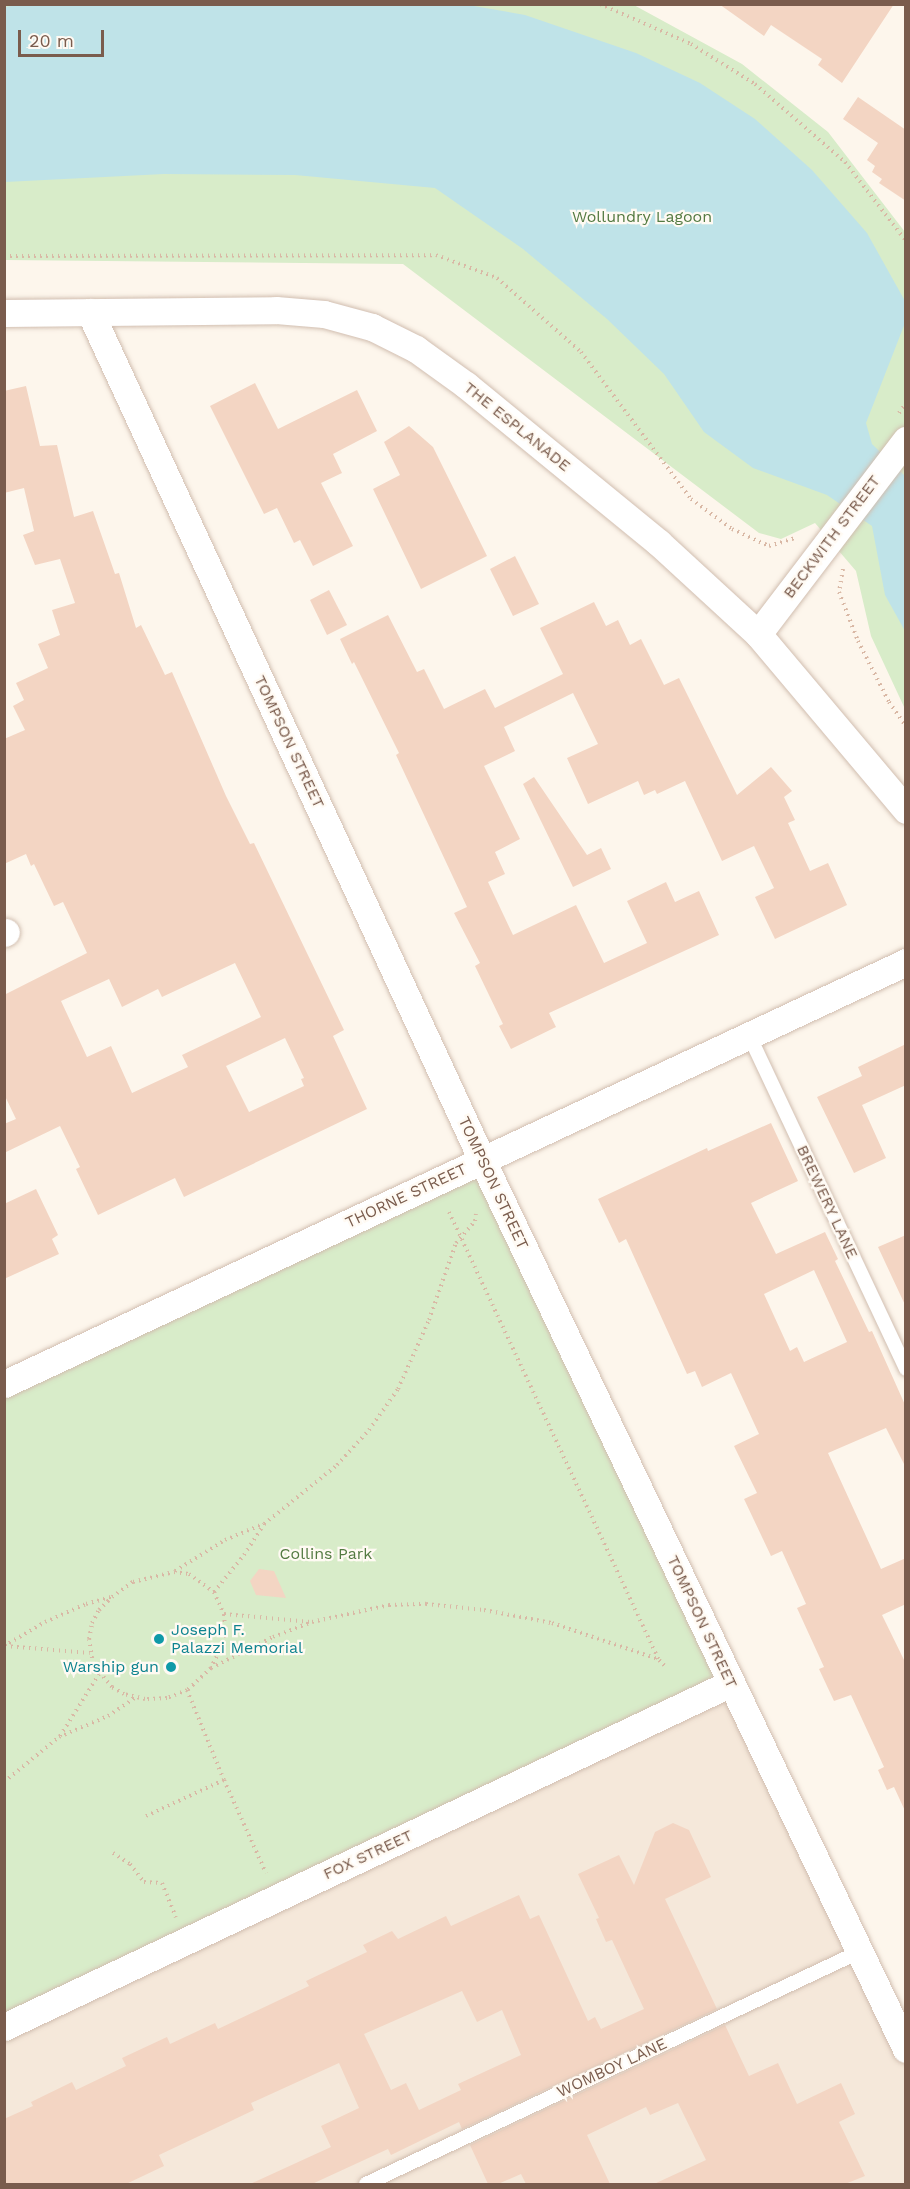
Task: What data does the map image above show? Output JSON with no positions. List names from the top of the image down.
{
  "streets": {
    "street": [
      "THE ESPLANADE",
      "BECKWITH STREET",
      "TOMPSON STREET",
      "THORNE STREET",
      "FOX STREET"
    ],
    "lane": ["BREWERY LANE", "WOMBOY LANE"]
  },
  "crossings": [
    ["THE ESPLANADE", "BECKWITH STREET"],
    ["THE ESPLANADE", "TOMPSON STREET"],
    ["TOMPSON STREET", "THORNE STREET"],
    ["TOMPSON STREET", "FOX STREET"],
    ["TOMPSON STREET", "WOMBOY LANE"],
    ["THORNE STREET", "BREWERY LANE"]
  ],
  "parks": ["Wollundry Lagoon", "Collins Park"],
  "places": ["Joseph F. Palazzi Memorial", "Warship gun"],
  "scale_bar": "20 m"
}
